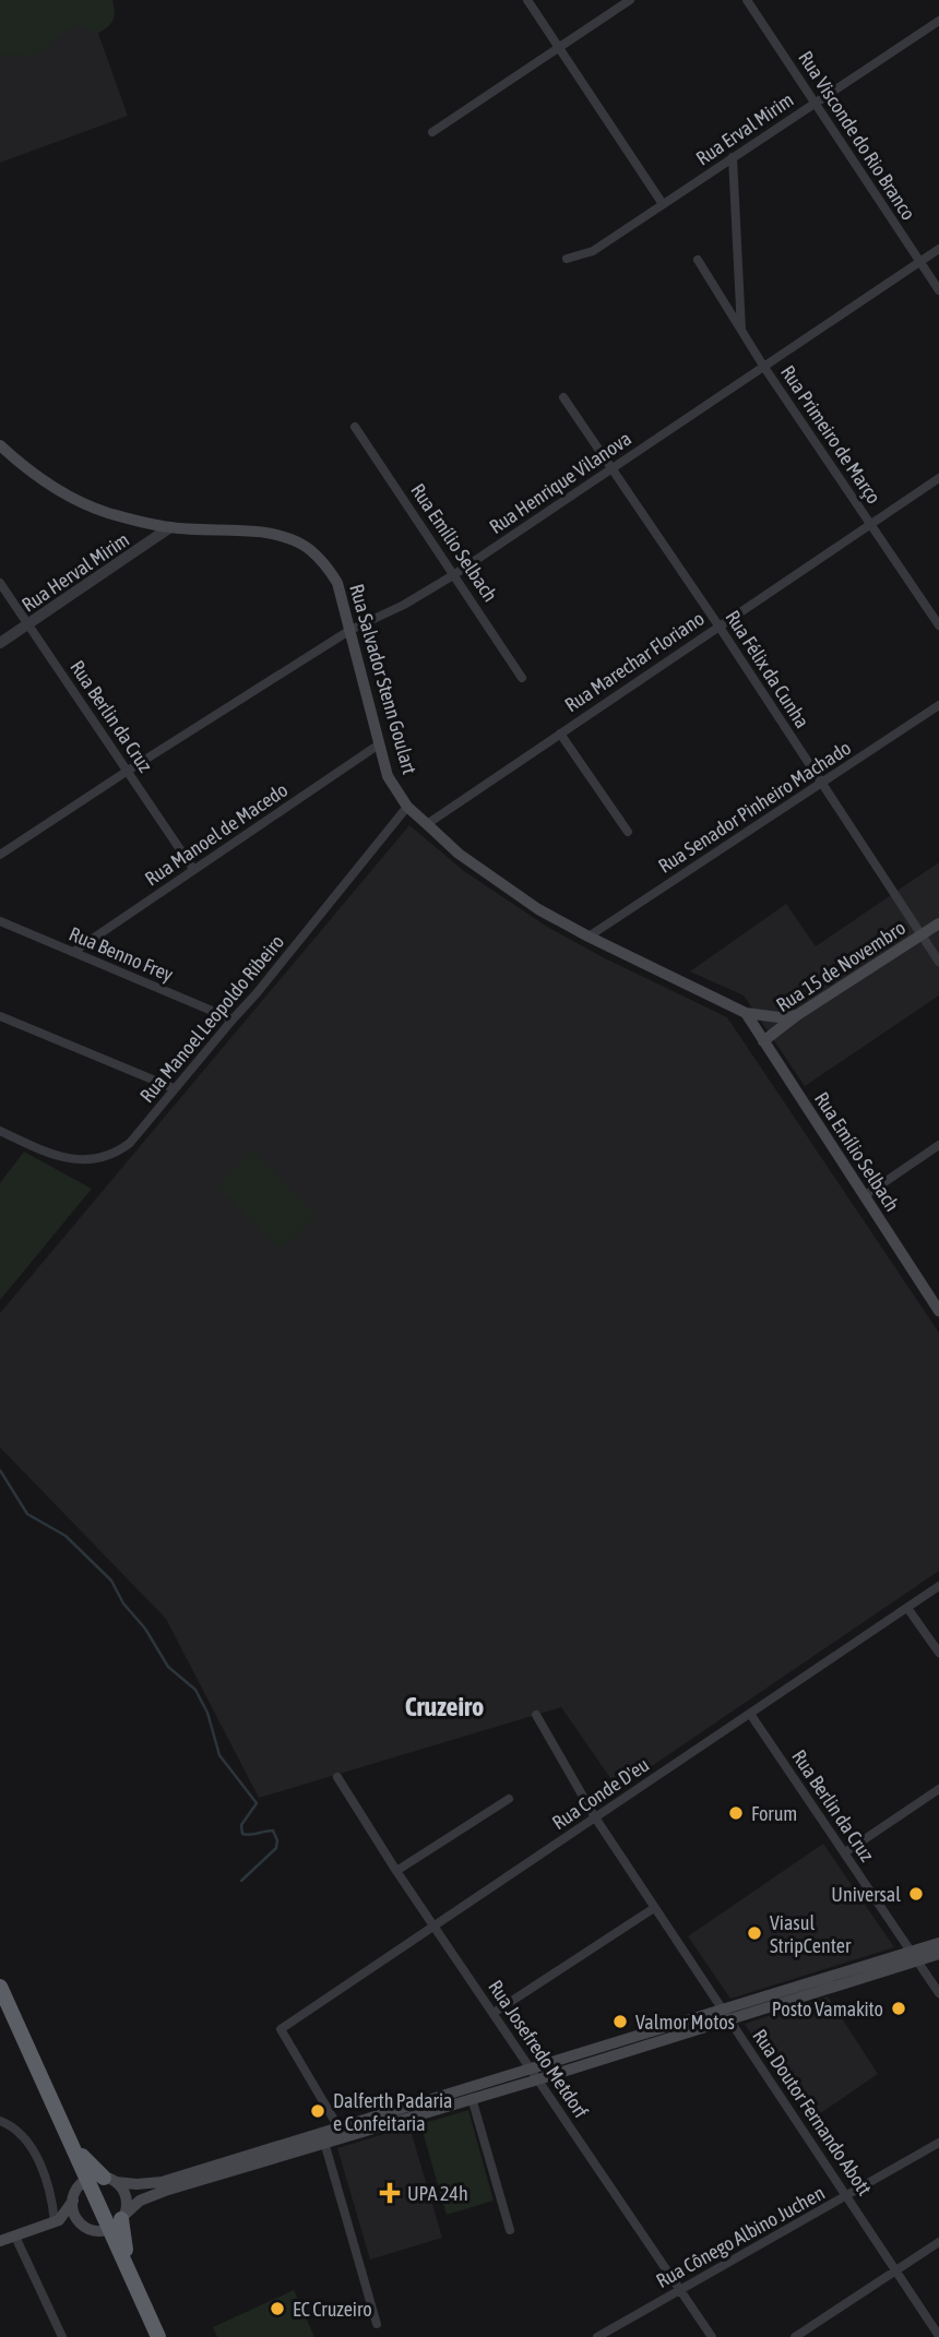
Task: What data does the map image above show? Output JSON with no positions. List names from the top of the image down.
{
  "streets": {
    "main road": ["Rua Emílio Selbach", "Rua Salvador Stenn Goulart", "Rua 15 de Novembro"],
    "street": [
      "Rua Erval Mirim",
      "Rua Visconde do Rio Branco",
      "Rua Primeiro de Março",
      "Rua Henrique Vilanova",
      "Rua Herval Mirim",
      "Rua Marechar Floriano",
      "Rua Félix da Cunha",
      "Rua Berlin da Cruz",
      "Rua Senador Pinheiro Machado",
      "Rua Manoel de Macedo",
      "Rua Benno Frey",
      "Rua Manoel Leopoldo Ribeiro",
      "Rua Conde D'eu",
      "Rua Josefredo Metdorf",
      "Rua Doutor Fernando Abott",
      "Rua Cônego Albino Juchen"
    ]
  },
  "crossings": [
    ["Rua Erval Mirim", "Rua Visconde do Rio Branco"],
    ["Rua Visconde do Rio Branco", "Rua Henrique Vilanova"],
    ["Rua Primeiro de Março", "Rua Henrique Vilanova"],
    ["Rua Primeiro de Março", "Rua Marechar Floriano"],
    ["Rua Henrique Vilanova", "Rua Emílio Selbach"],
    ["Rua Henrique Vilanova", "Rua Félix da Cunha"],
    ["Rua Henrique Vilanova", "Rua Salvador Stenn Goulart"],
    ["Rua Henrique Vilanova", "Rua Berlin da Cruz"],
    ["Rua Emílio Selbach", "Rua Salvador Stenn Goulart"],
    ["Rua Emílio Selbach", "Rua 15 de Novembro"],
    ["Rua Herval Mirim", "Rua Salvador Stenn Goulart"],
    ["Rua Herval Mirim", "Rua Berlin da Cruz"],
    ["Rua Marechar Floriano", "Rua Félix da Cunha"],
    ["Rua Marechar Floriano", "Rua Salvador Stenn Goulart"],
    ["Rua Félix da Cunha", "Rua Senador Pinheiro Machado"],
    ["Rua Félix da Cunha", "Rua 15 de Novembro"],
    ["Rua Salvador Stenn Goulart", "Rua Senador Pinheiro Machado"],
    ["Rua Salvador Stenn Goulart", "Rua Manoel de Macedo"],
    ["Rua Salvador Stenn Goulart", "Rua Manoel Leopoldo Ribeiro"],
    ["Rua Berlin da Cruz", "Rua Manoel de Macedo"],
    ["Rua Berlin da Cruz", "Rua Conde D'eu"],
    ["Rua Manoel de Macedo", "Rua Benno Frey"],
    ["Rua Benno Frey", "Rua Manoel Leopoldo Ribeiro"],
    ["Rua Conde D'eu", "Rua Josefredo Metdorf"],
    ["Rua Conde D'eu", "Rua Doutor Fernando Abott"],
    ["Rua Josefredo Metdorf", "Rua Cônego Albino Juchen"],
    ["Rua Doutor Fernando Abott", "Rua Cônego Albino Juchen"]
  ],
  "districts": ["Cruzeiro"],
  "places": {
    "other": [
      "Forum",
      "Universal",
      "Viasul StripCenter",
      "Posto Vamakito",
      "Valmor Motos",
      "Dalferth Padaria e Confeitaria",
      "EC Cruzeiro"
    ],
    "health": ["UPA 24h"]
  }
}
